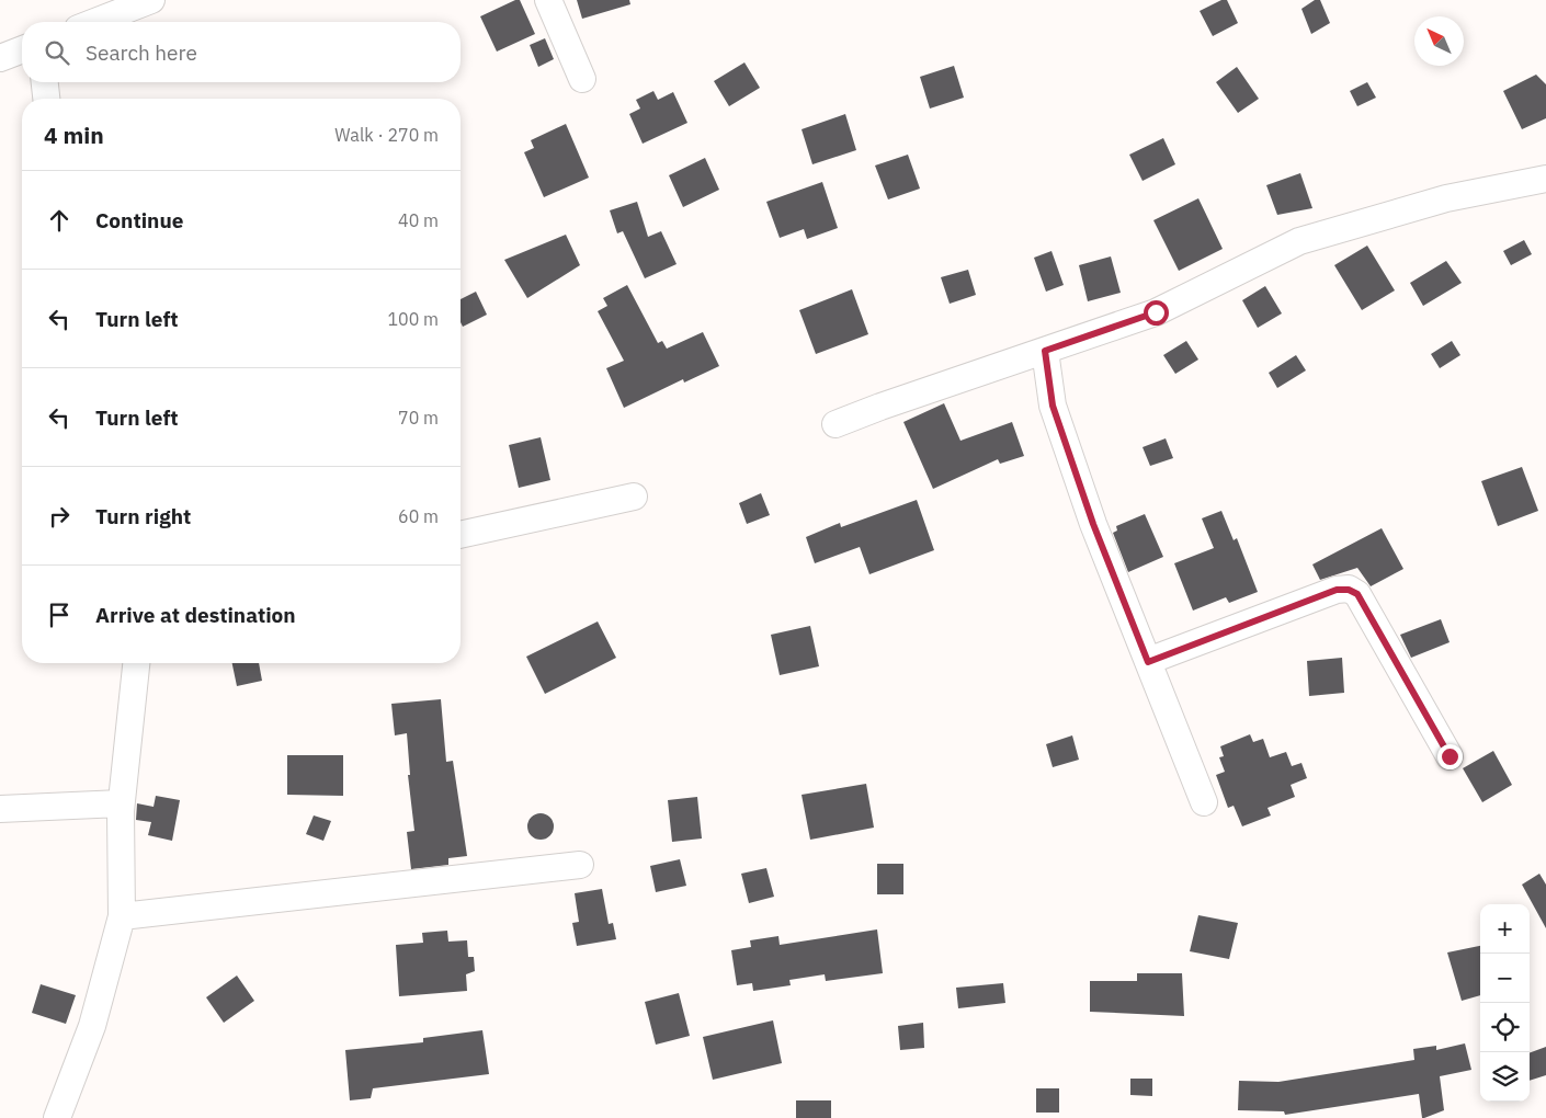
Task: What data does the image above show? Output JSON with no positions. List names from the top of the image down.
{
  "north": "top left",
  "page": {
    "search": "Search here",
    "heading": ["4 min", "Walk · 270 m"],
    "list": [
      ["Continue", "40 m"],
      ["Turn left", "100 m"],
      ["Turn left", "70 m"],
      ["Turn right", "60 m"],
      "Arrive at destination"
    ],
    "map_buttons": ["+", "−"]
  }
}
